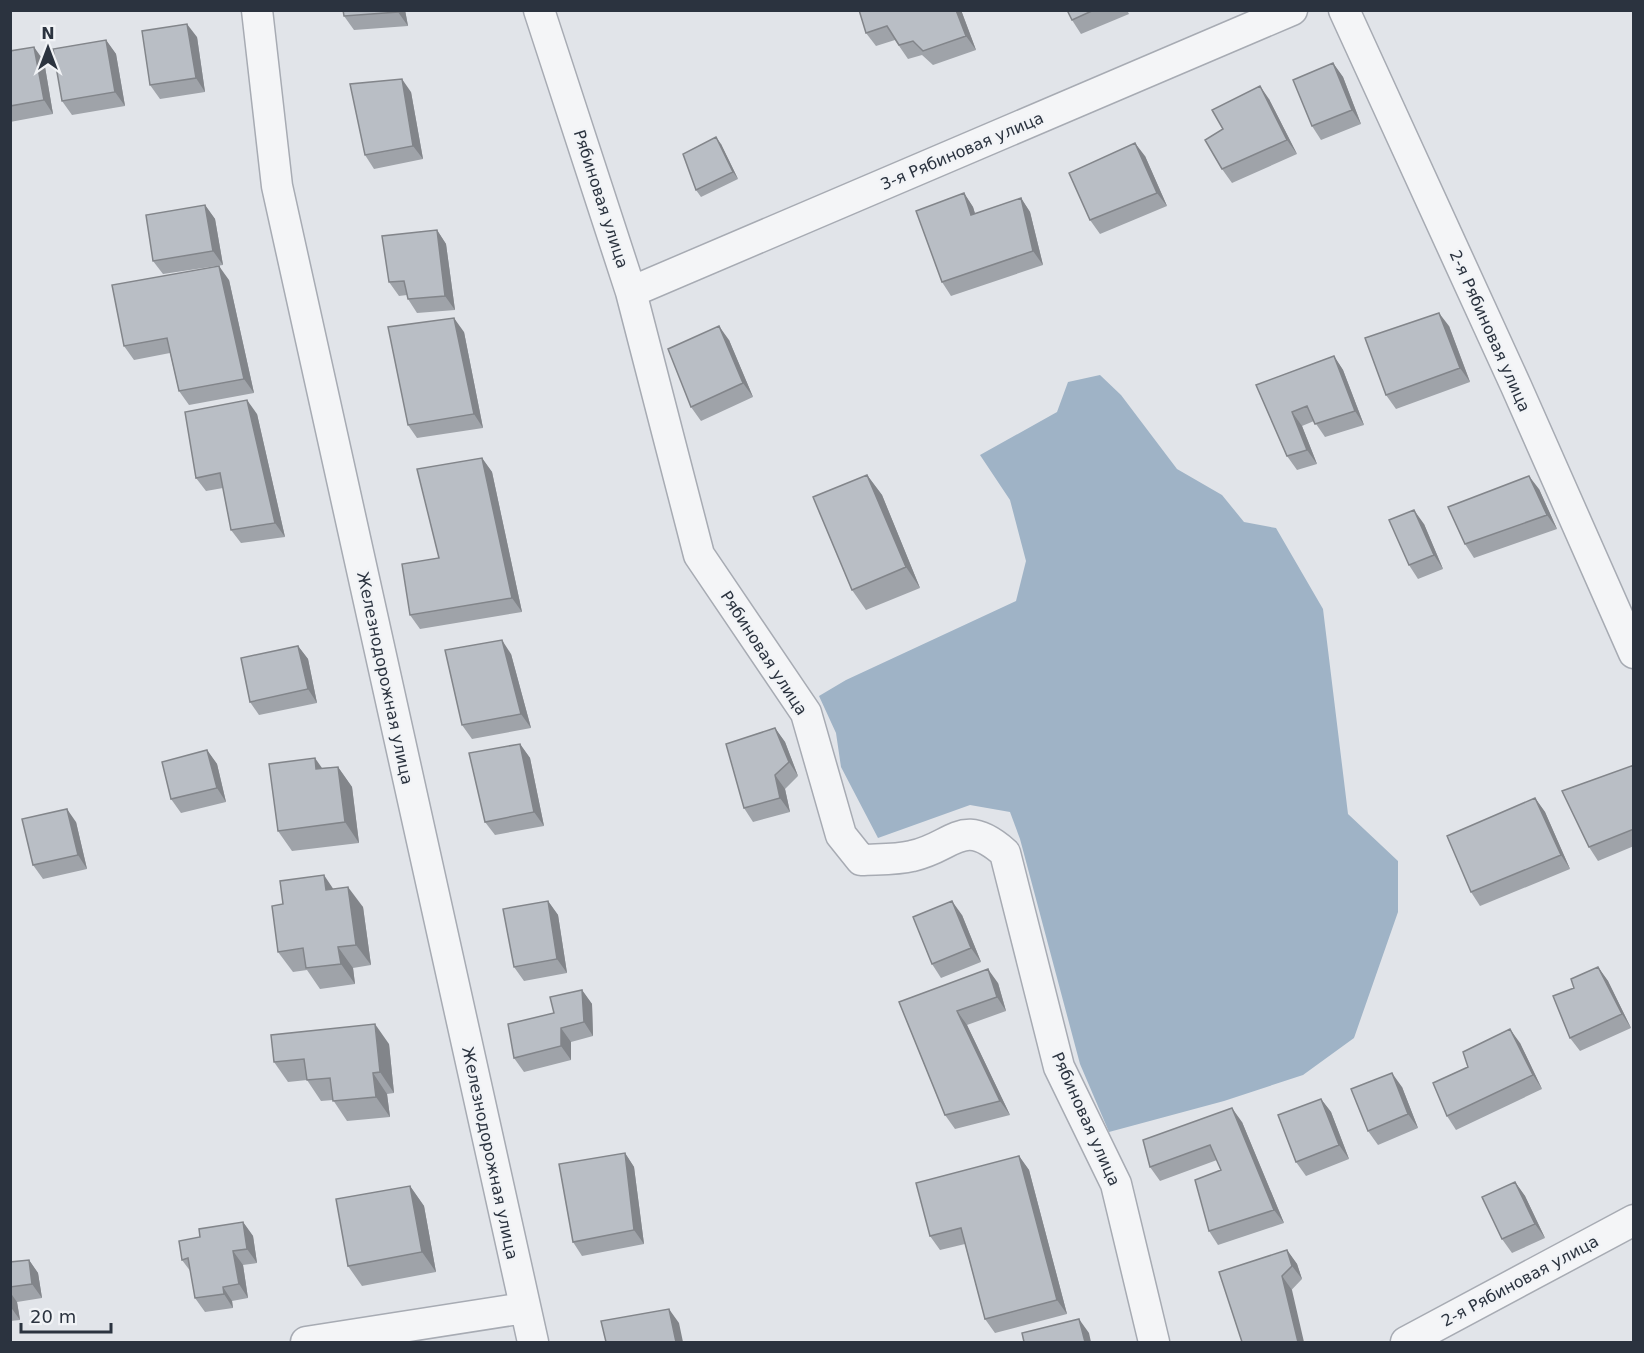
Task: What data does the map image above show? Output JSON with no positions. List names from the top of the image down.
{
  "streets": {
    "street": [
      "3-я Рябиновая улица",
      "Рябиновая улица",
      "2-я Рябиновая улица",
      "Железнодорожная улица"
    ]
  },
  "crossings": [
    ["3-я Рябиновая улица", "Рябиновая улица"]
  ],
  "scale_bar": "20 m",
  "north": "top"
}
